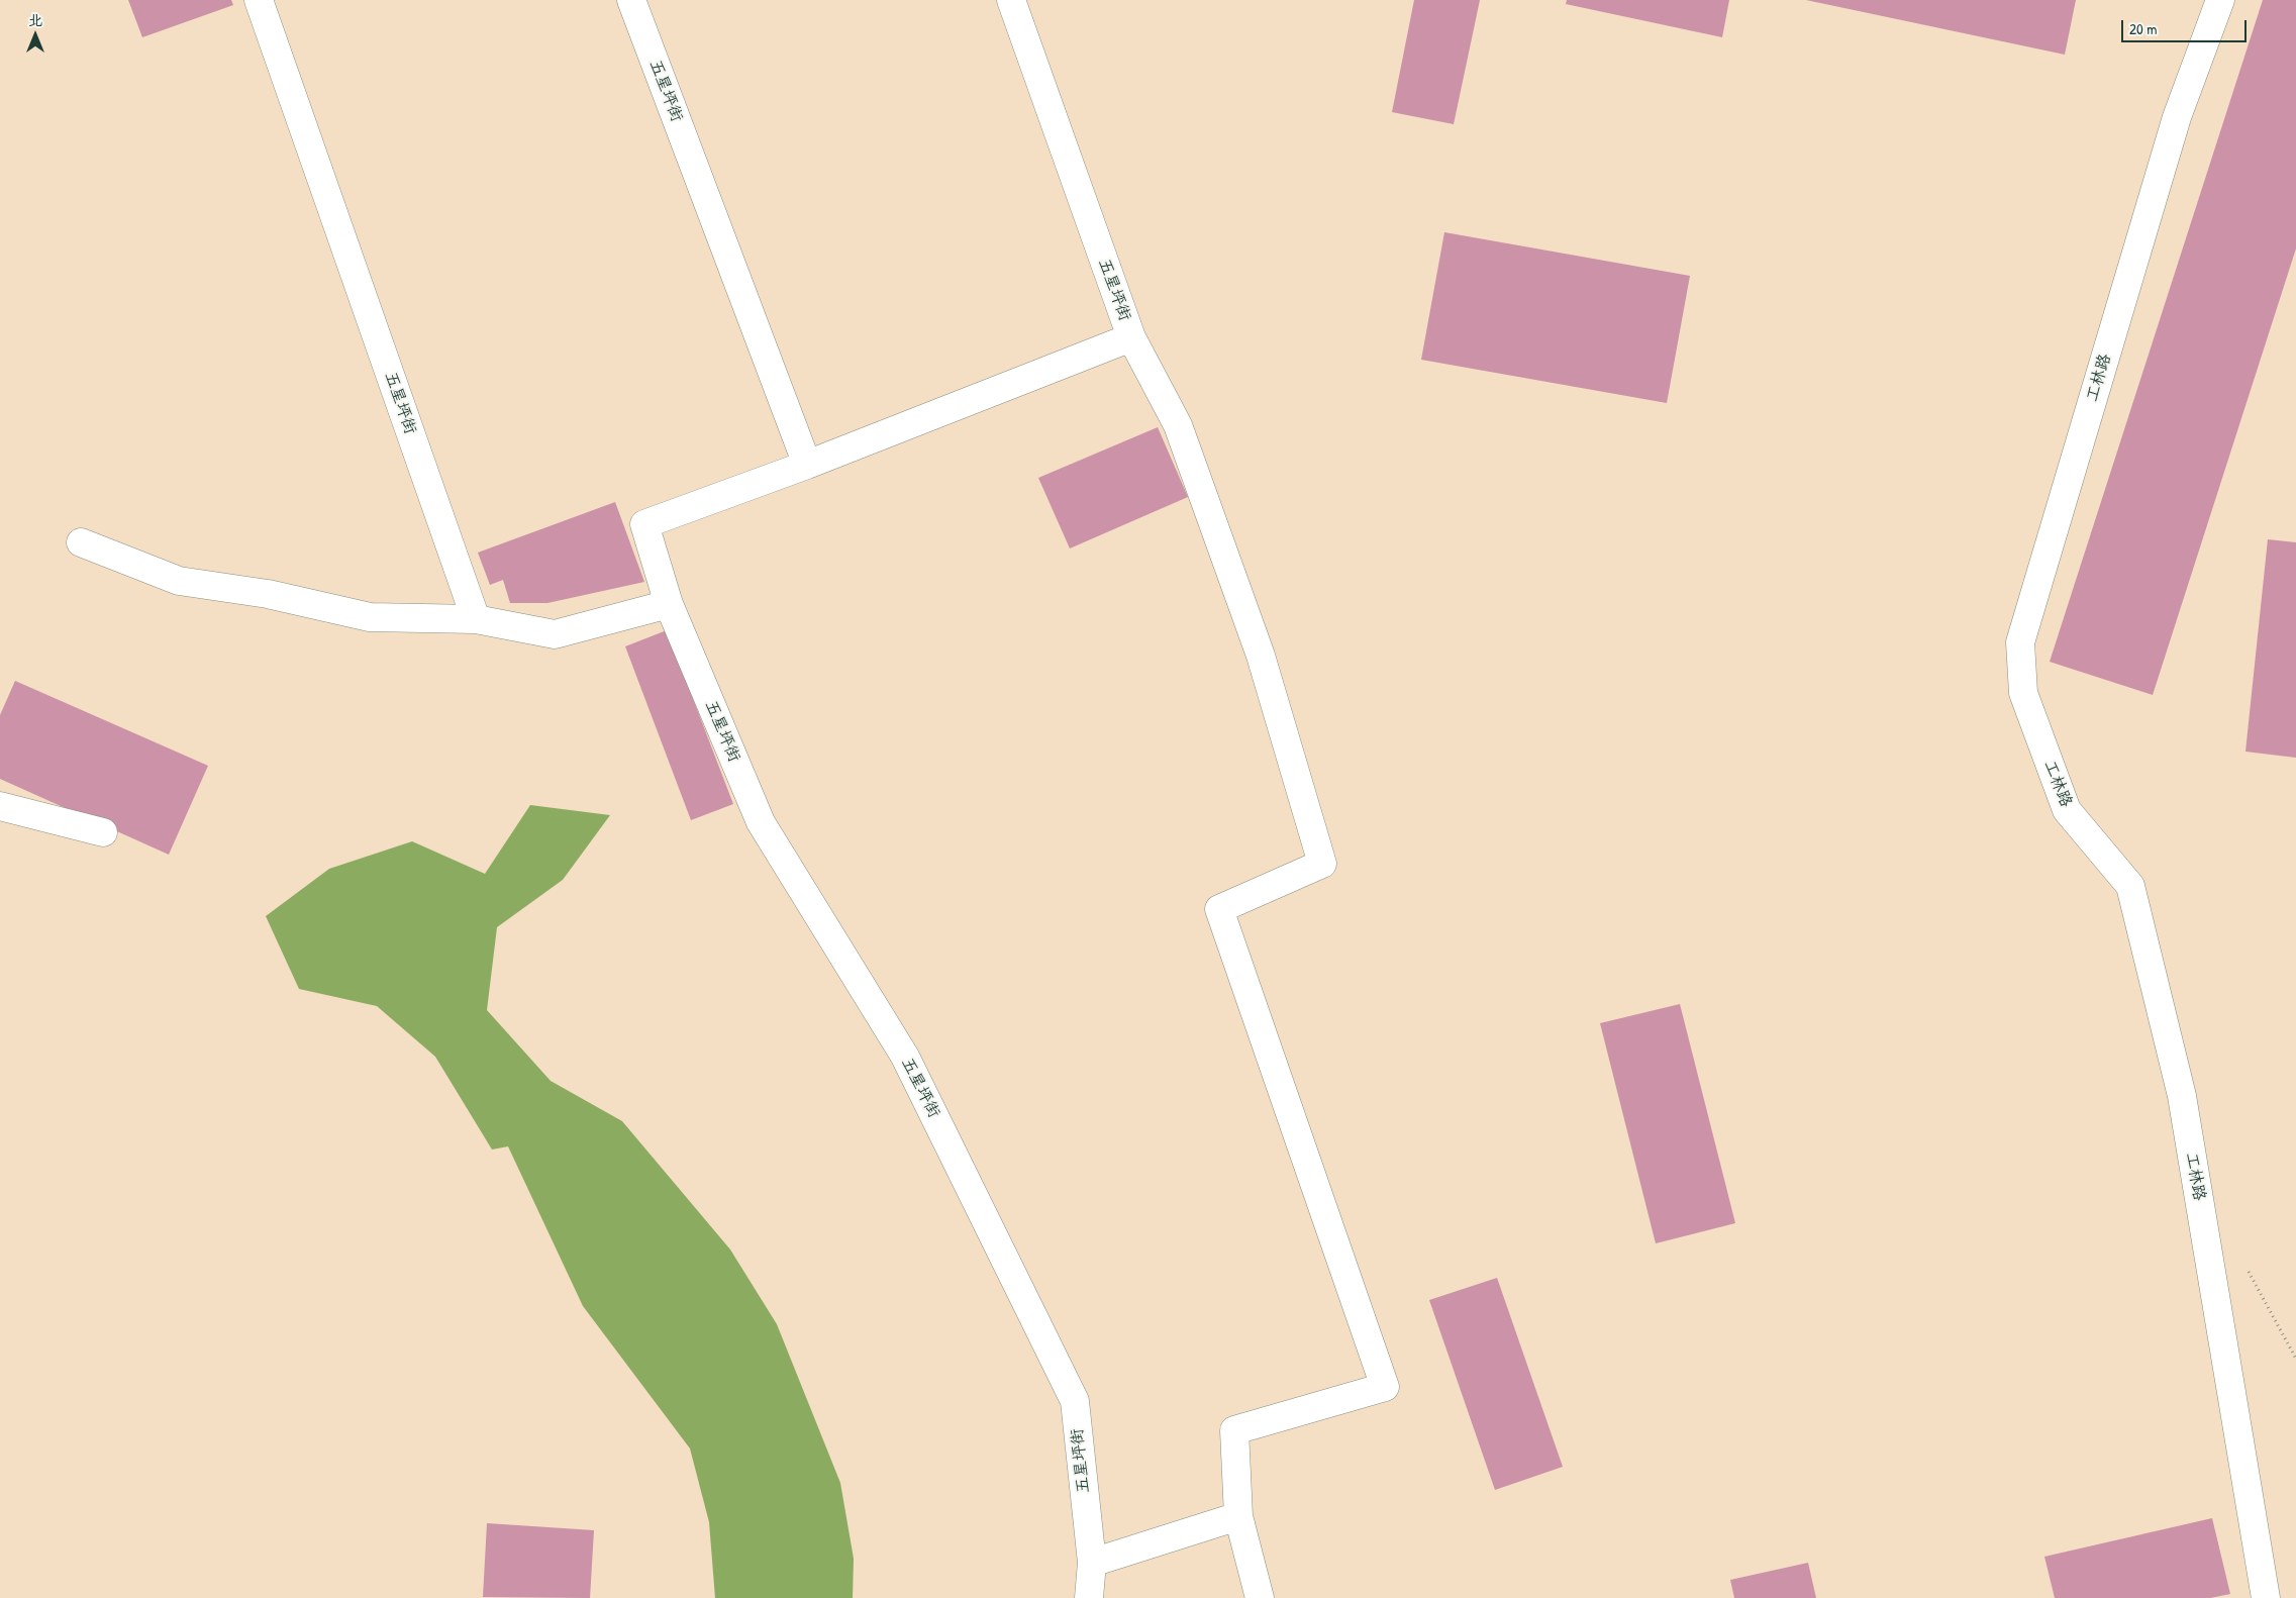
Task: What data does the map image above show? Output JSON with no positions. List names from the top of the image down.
{
  "streets": {
    "street": ["五星坪街", "工林路"]
  },
  "scale_bar": "20 m",
  "north": "top"
}
